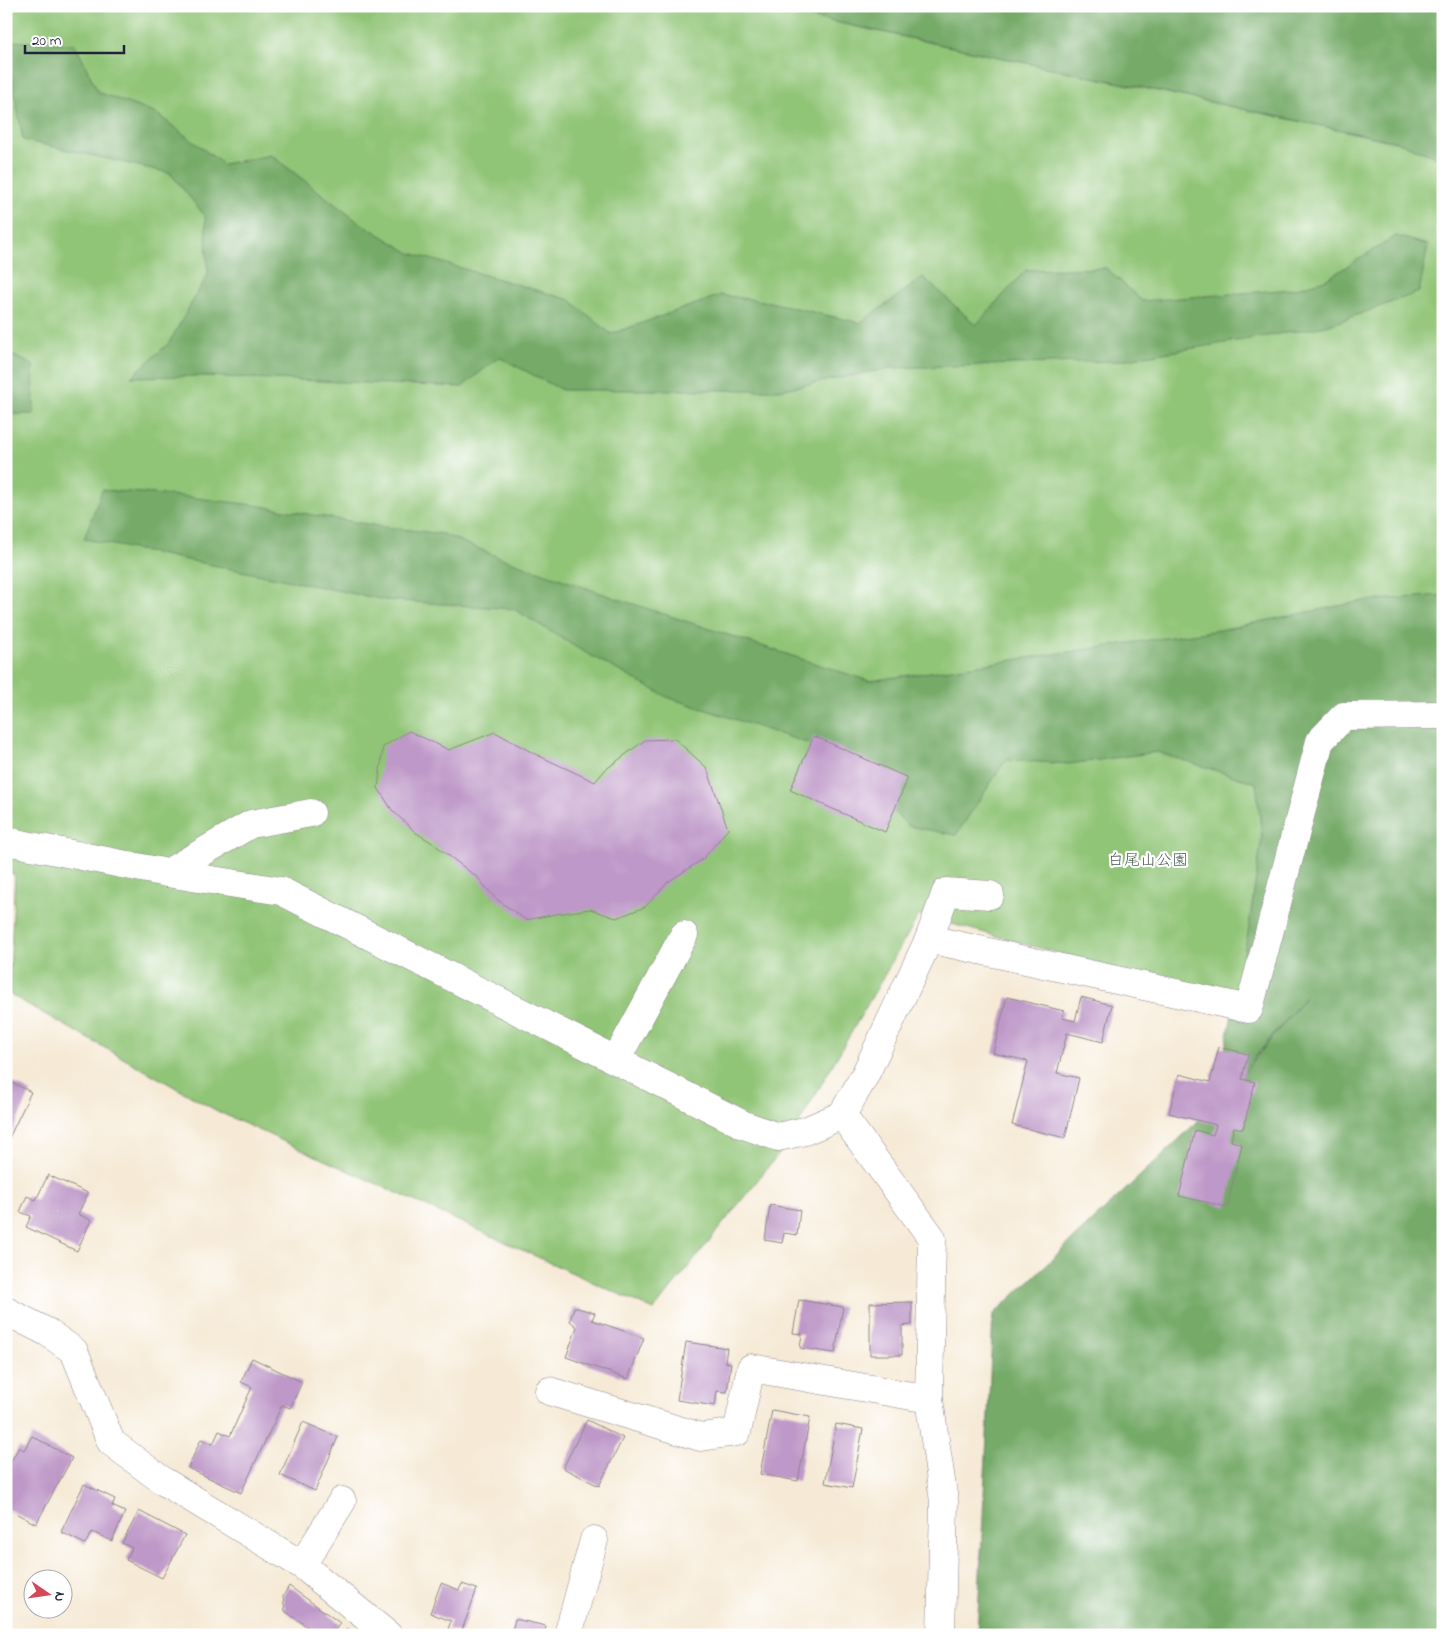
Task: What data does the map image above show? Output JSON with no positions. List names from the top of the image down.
{
  "parks": ["白尾山公園"],
  "scale_bar": "20 m",
  "north": "right"
}
